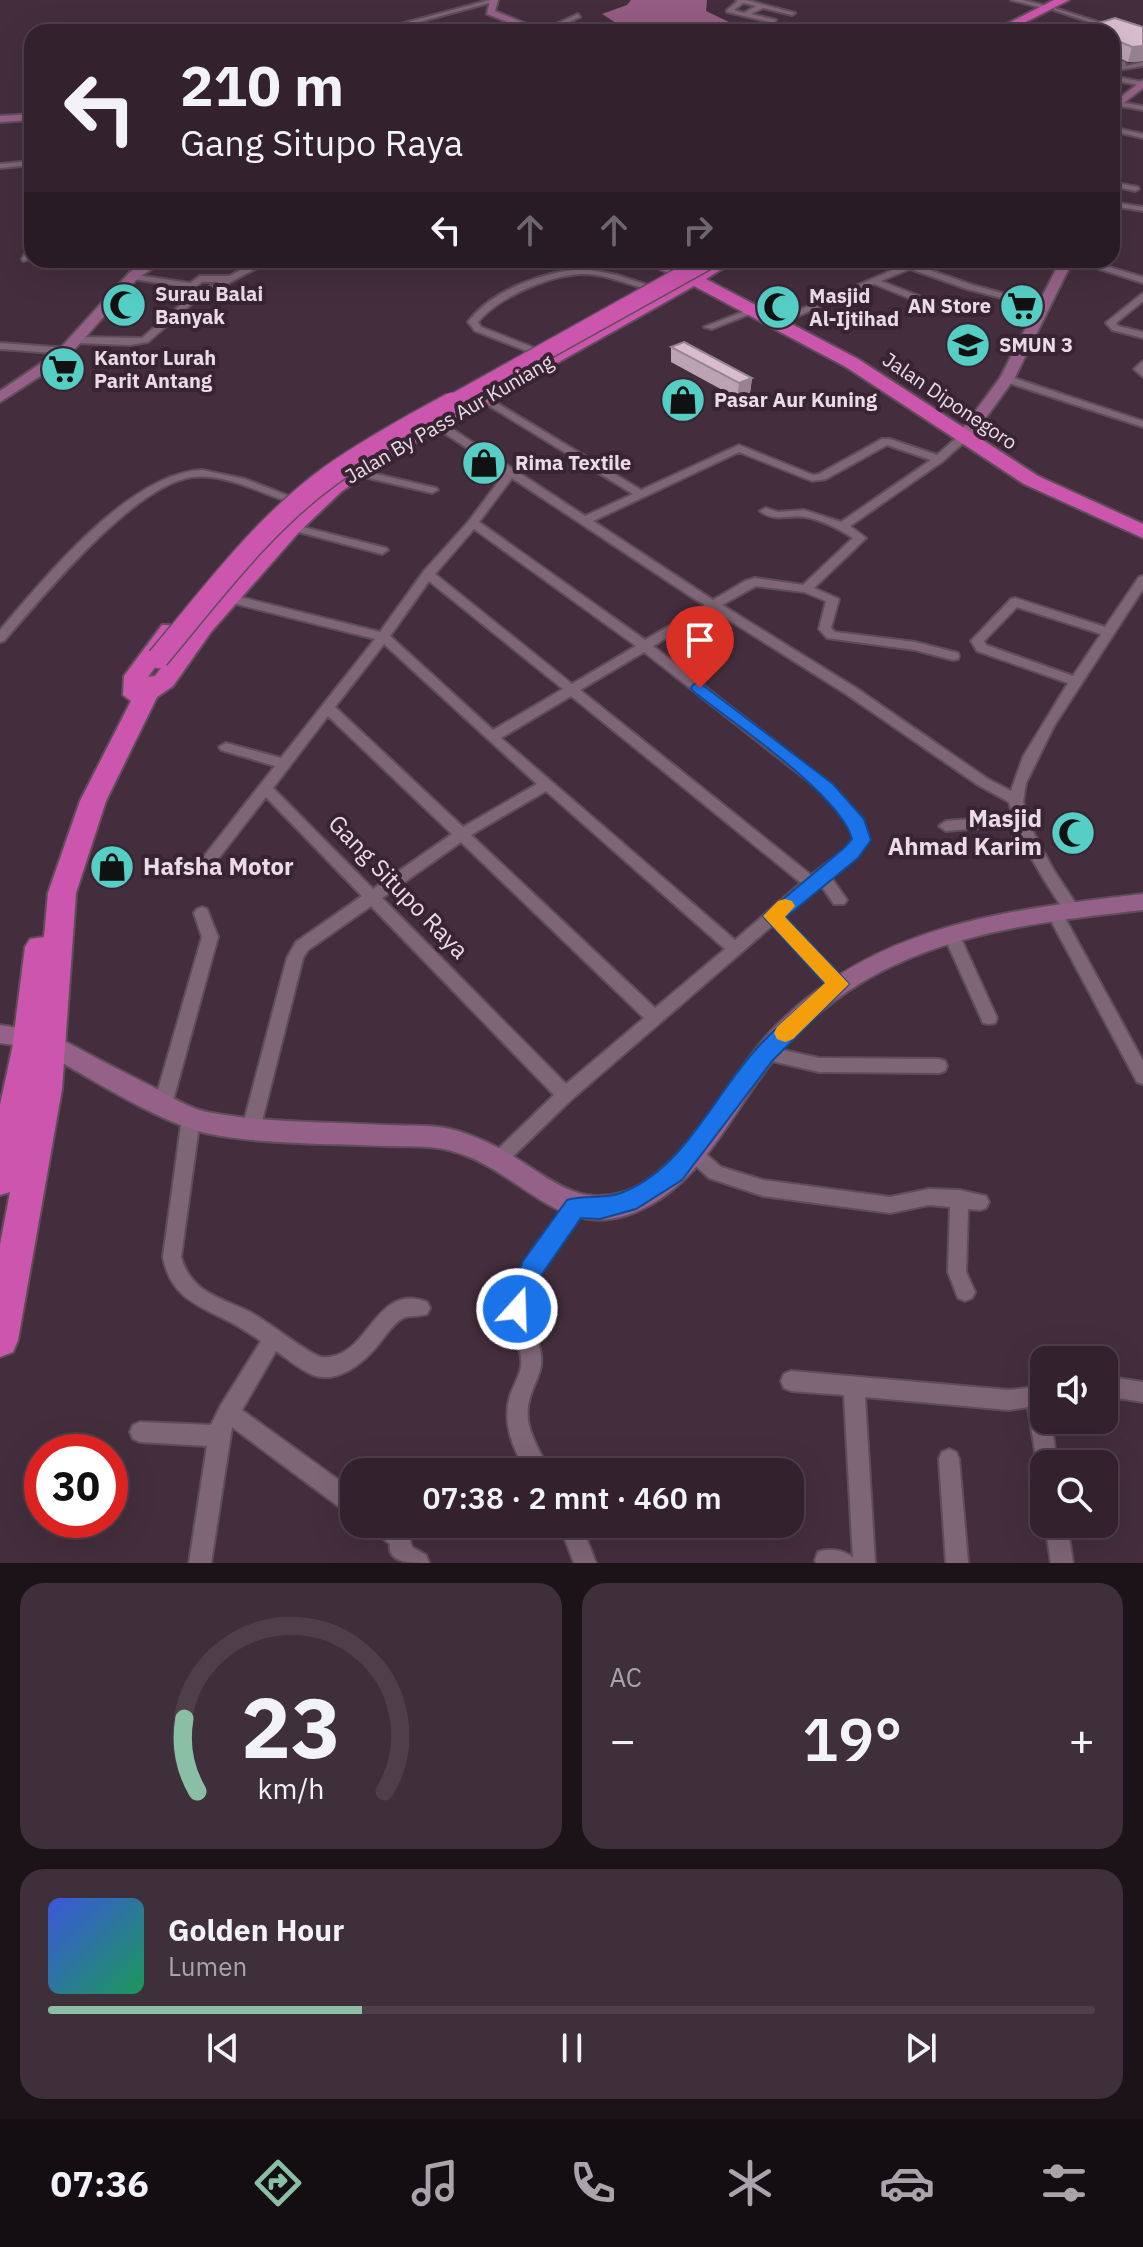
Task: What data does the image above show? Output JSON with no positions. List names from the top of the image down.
{
  "streets": {
    "highway": ["Jalan Diponegoro", "Jalan By Pass Aur Kuniang"],
    "street": ["Gang Situpo Raya"]
  },
  "crossings": [
    ["Jalan Diponegoro", "Jalan By Pass Aur Kuniang"]
  ],
  "places": {
    "mosque": ["Surau Balai Banyak", "Masjid Al-Ijtihad", "Masjid Ahmad Karim"],
    "supermarket": ["AN Store", "Kantor Lurah Parit Antang"],
    "school or university": ["SMUN 3"],
    "shop": ["Pasar Aur Kuning", "Rima Textile", "Hafsha Motor"]
  },
  "page": {
    "turn": ["210 m", "Gang Situpo Raya"],
    "limit": "30",
    "trip": "07:38 · 2 mnt · 460 m",
    "tile": "AC",
    "heat": ["−", "19°", "+"],
    "song": ["Golden Hour", "Lumen"],
    "tabs": "07:36",
    "gauge": ["23", "km/h"]
  }
}
